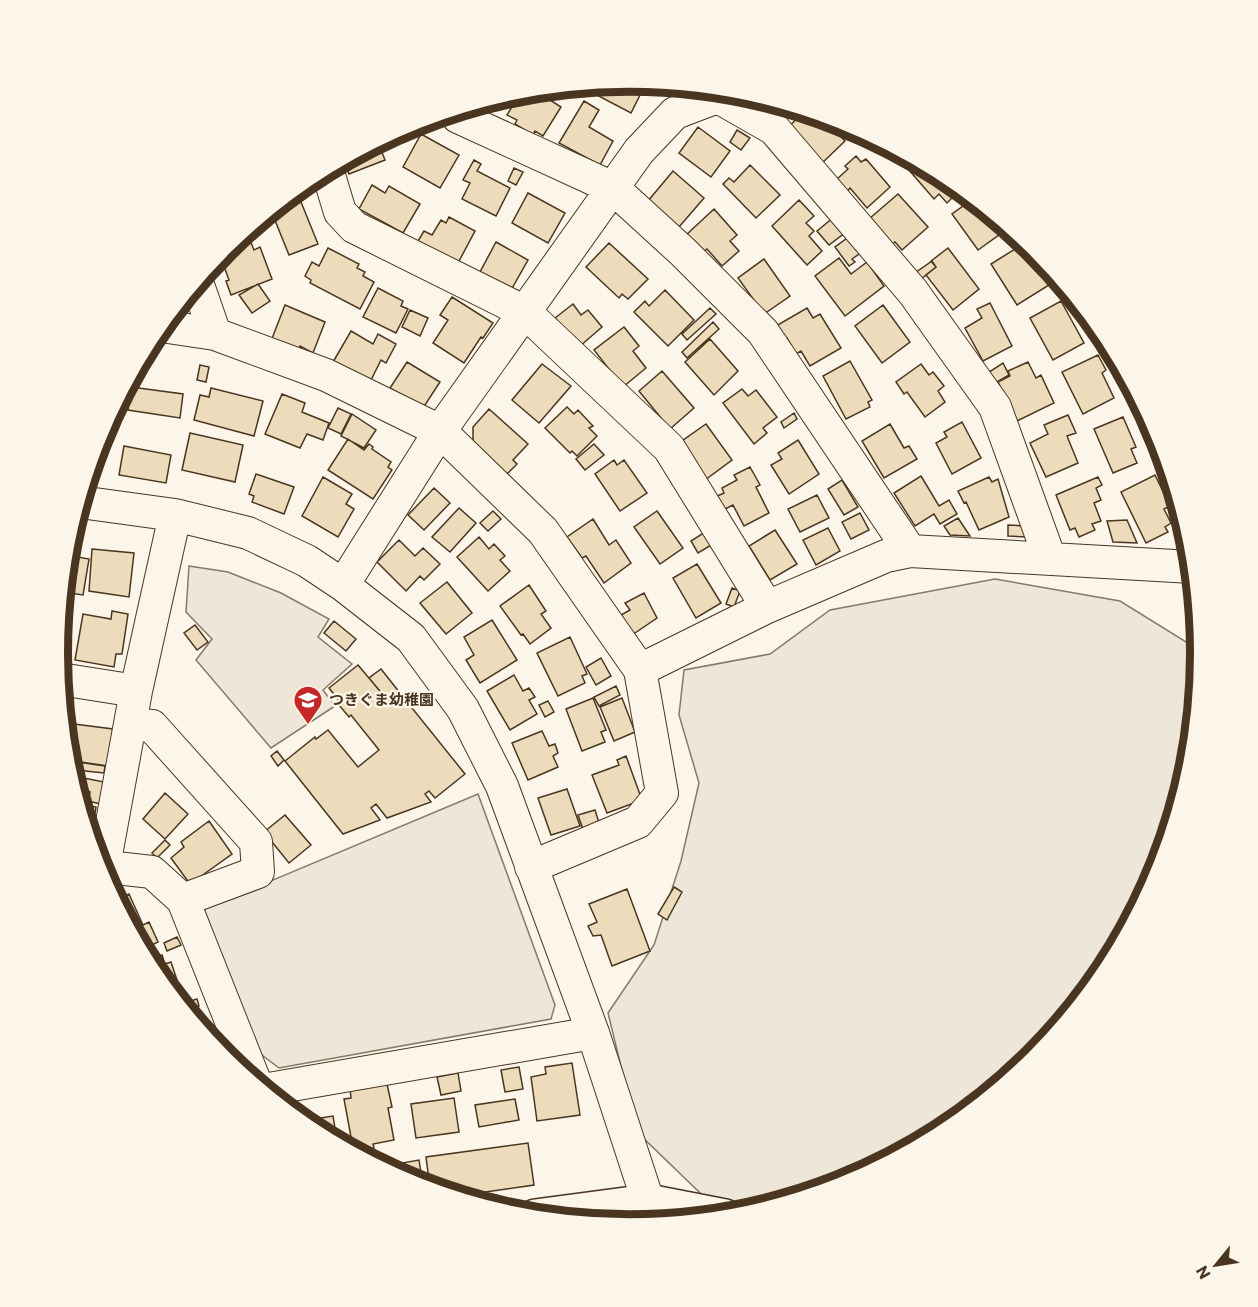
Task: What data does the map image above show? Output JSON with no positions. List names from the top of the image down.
{
  "places": {
    "school or university": ["つきぐま幼稚園"]
  },
  "north": "bottom left"
}
